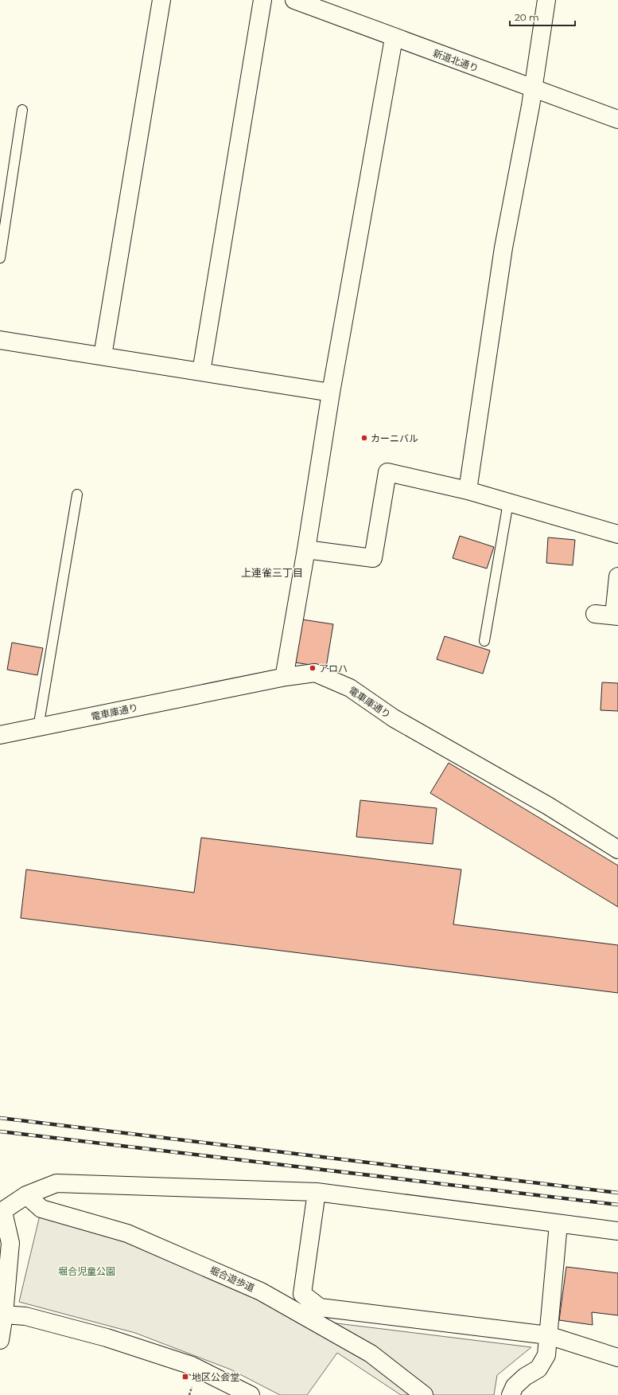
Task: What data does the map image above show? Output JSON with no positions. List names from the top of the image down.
{
  "streets": {
    "street": ["新道北通り", "電車庫通り", "堀合遊歩道"]
  },
  "districts": ["上連雀三丁目"],
  "parks": ["堀合児童公園"],
  "places": {
    "other": ["カーニバル", "アロハ"],
    "transit": ["地区公会堂"]
  },
  "scale_bar": "20 m"
}
